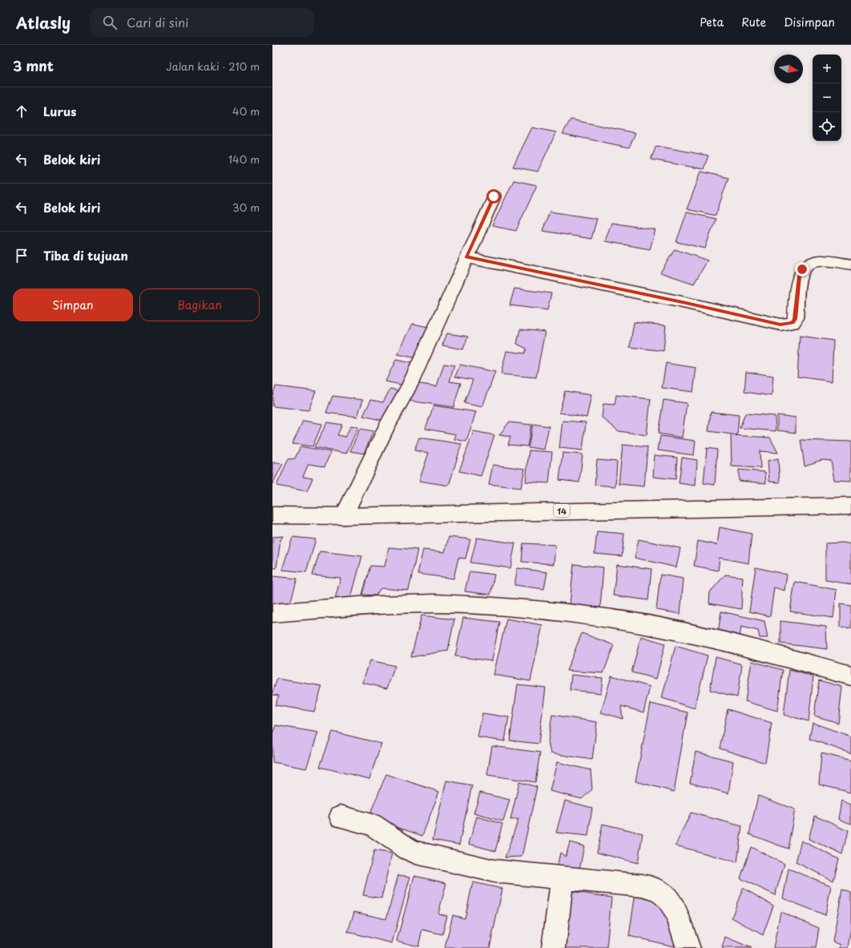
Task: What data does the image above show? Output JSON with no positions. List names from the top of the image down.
{
  "streets": {
    "main road": ["14"]
  },
  "north": "right",
  "page": {
    "header": "Atlasly",
    "search": "Cari di sini",
    "nav": ["Peta", "Rute", "Disimpan"],
    "heading": ["3 mnt", "Jalan kaki · 210 m"],
    "map_buttons": ["+", "−"],
    "list": [
      ["Lurus", "40 m"],
      ["Belok kiri", "140 m"],
      ["Belok kiri", "30 m"],
      "Tiba di tujuan"
    ],
    "buttons": ["Simpan", "Bagikan"]
  }
}
